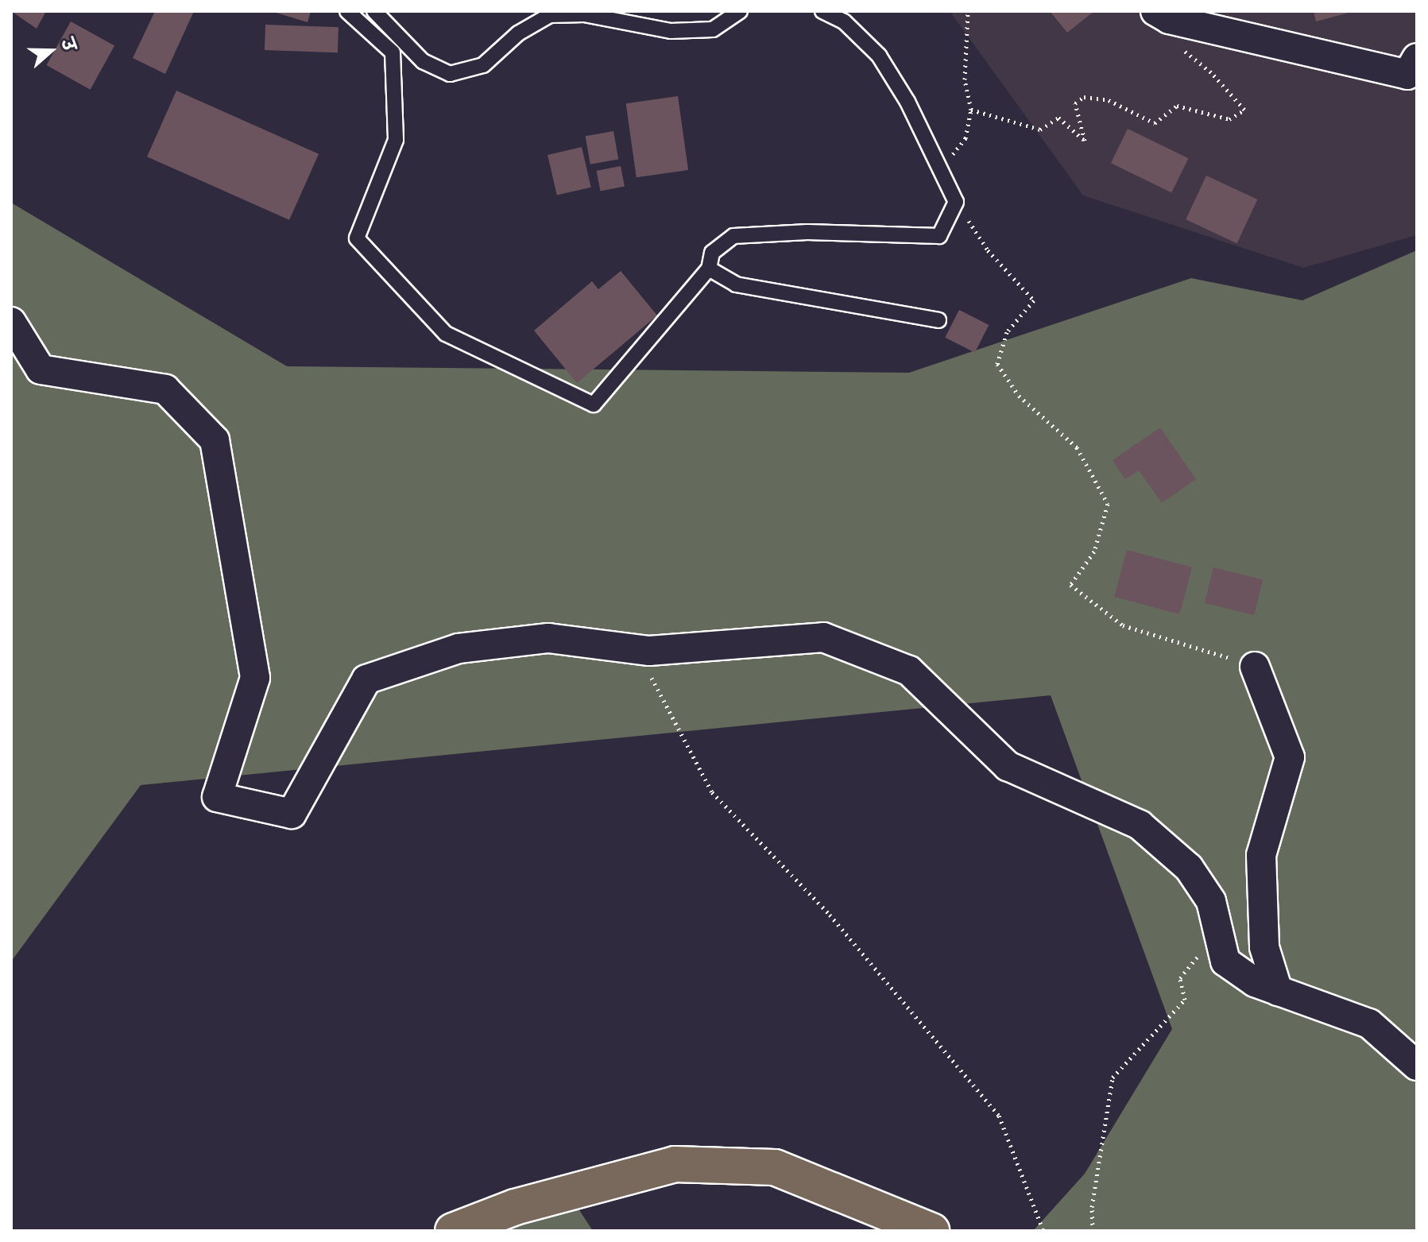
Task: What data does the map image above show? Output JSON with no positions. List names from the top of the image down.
{
  "north": "right"
}
